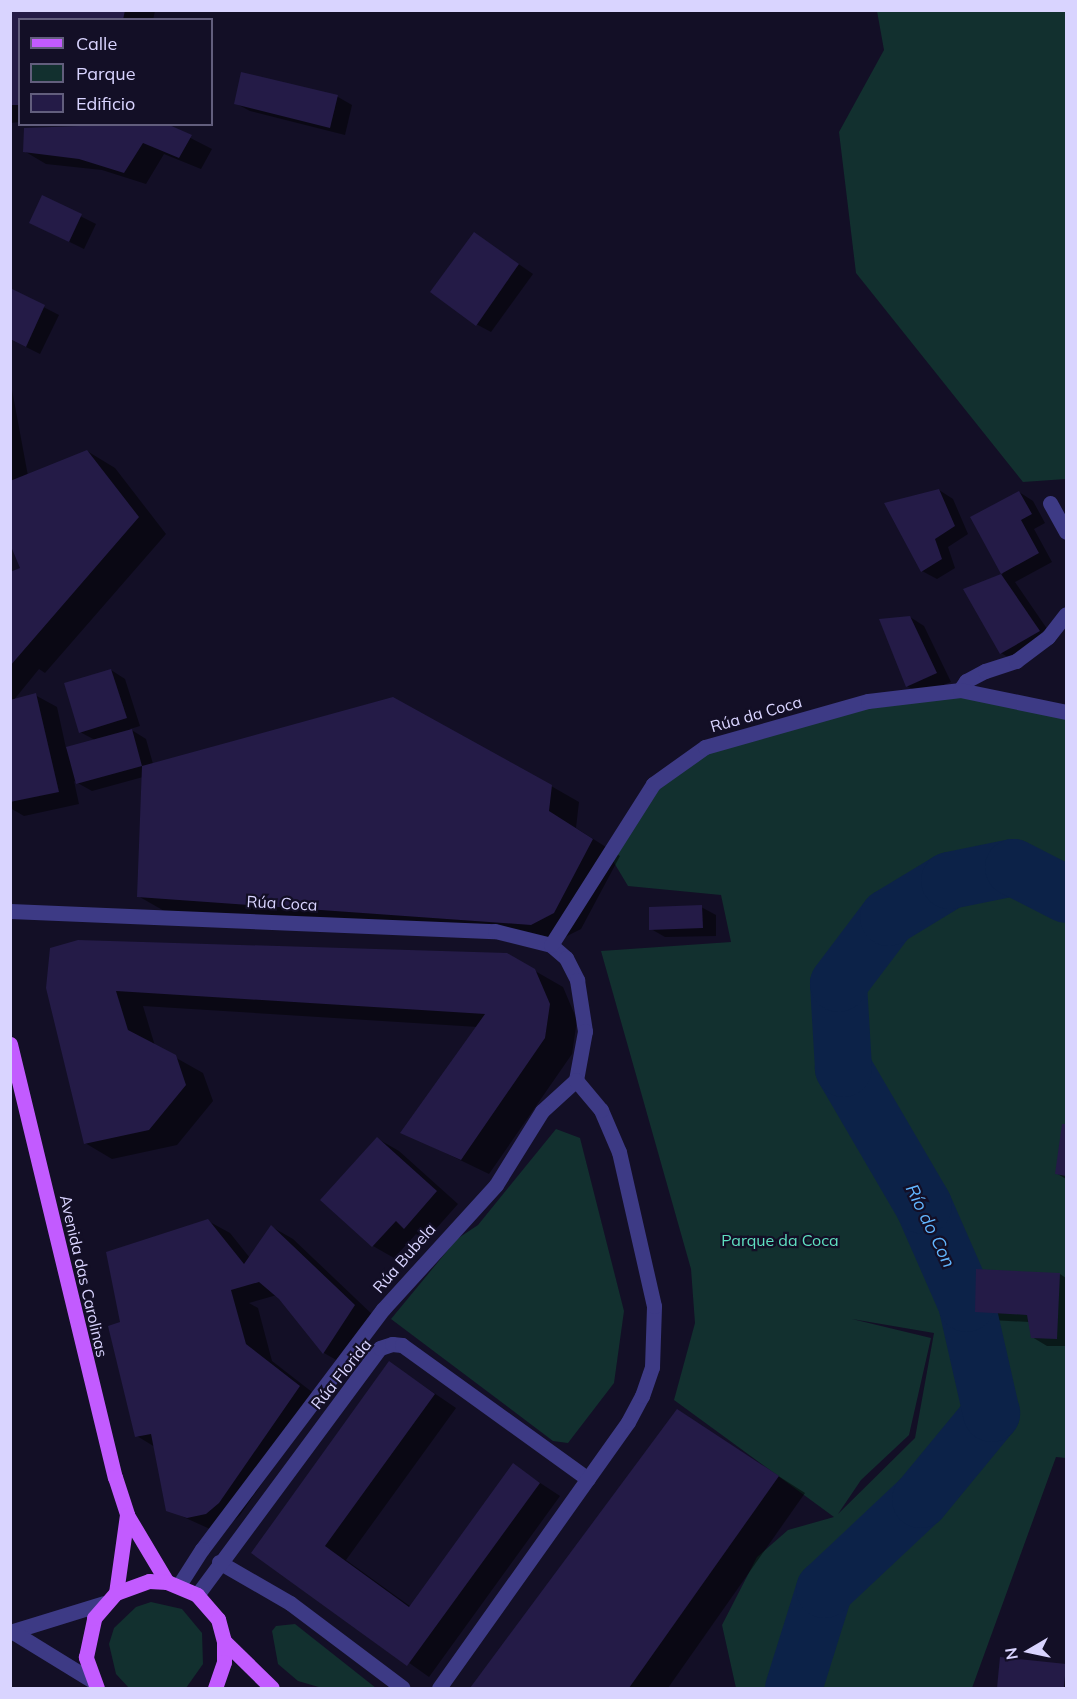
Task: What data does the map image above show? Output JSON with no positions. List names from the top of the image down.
{
  "streets": {
    "main road": ["Avenida das Carolinas"],
    "street": [
      "Rúa da Coca",
      "Rúa Coca",
      "Rúa Bubela",
      "Rúa Florida"
    ]
  },
  "crossings": [
    ["Rúa da Coca", "Rúa Coca"]
  ],
  "water": ["Río do Con"],
  "parks": ["Parque da Coca"],
  "legend": ["Calle", "Parque", "Edificio"],
  "north": "left"
}
